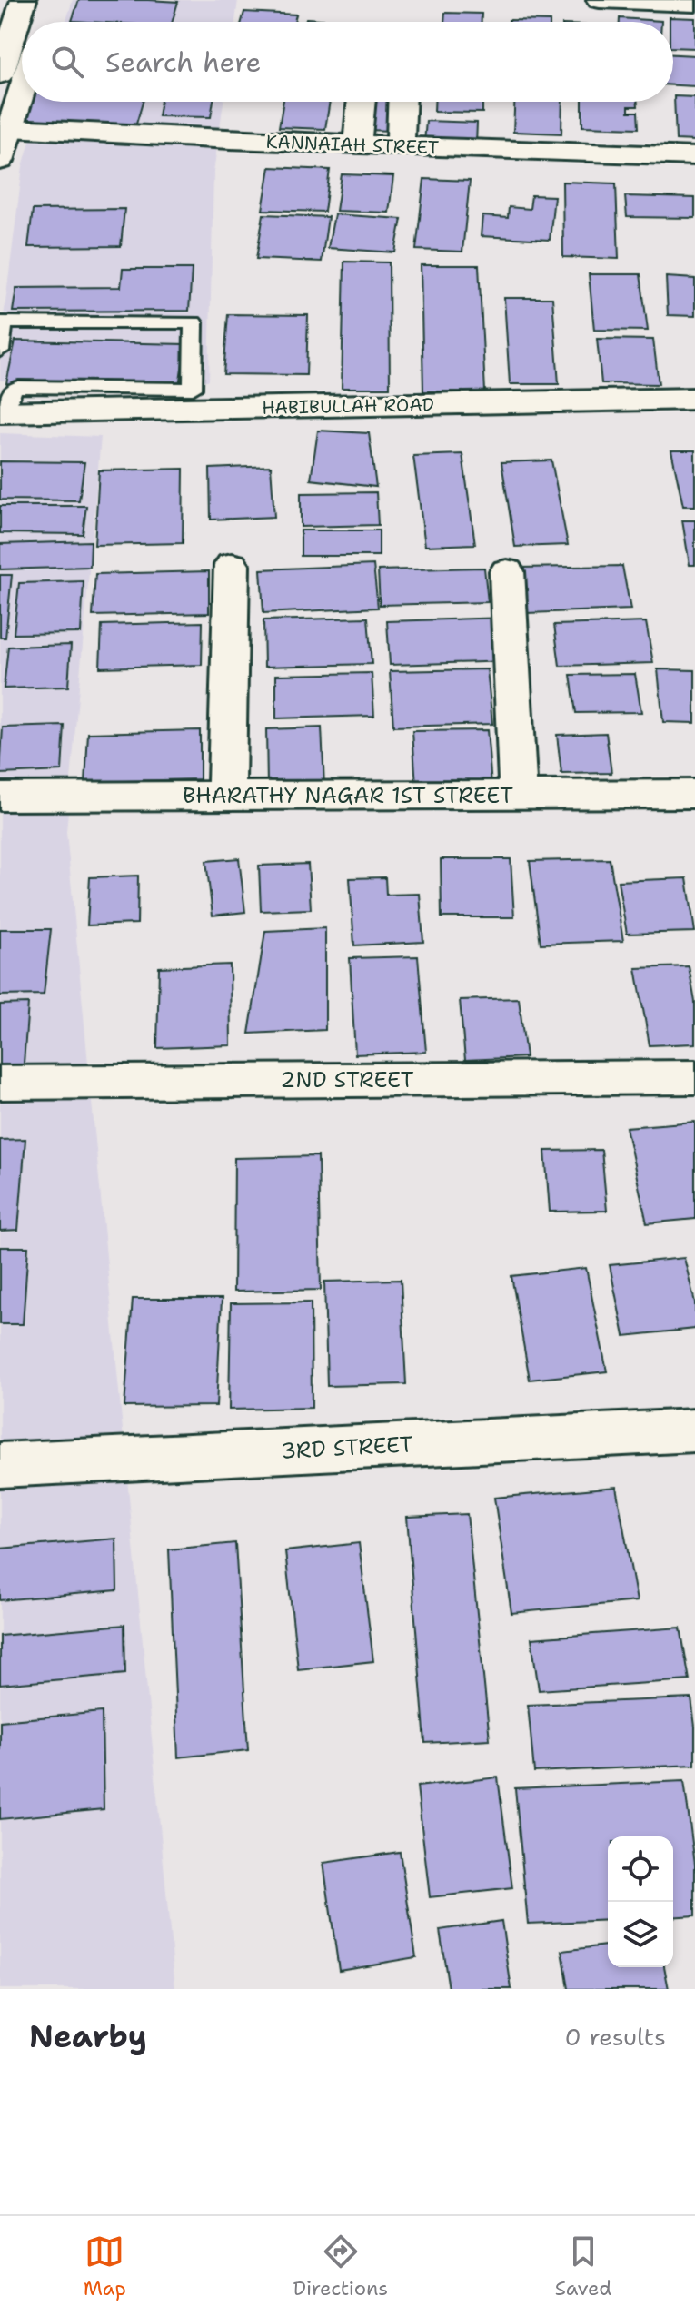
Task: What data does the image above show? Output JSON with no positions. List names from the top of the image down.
{
  "streets": {
    "street": [
      "KANNAIAH STREET",
      "HABIBULLAH ROAD",
      "BHARATHY NAGAR 1ST STREET",
      "2ND STREET",
      "3RD STREET"
    ]
  },
  "page": {
    "search": "Search here",
    "heading": ["Nearby", "0 results"],
    "nav": ["Map", "Directions", "Saved"]
  }
}
